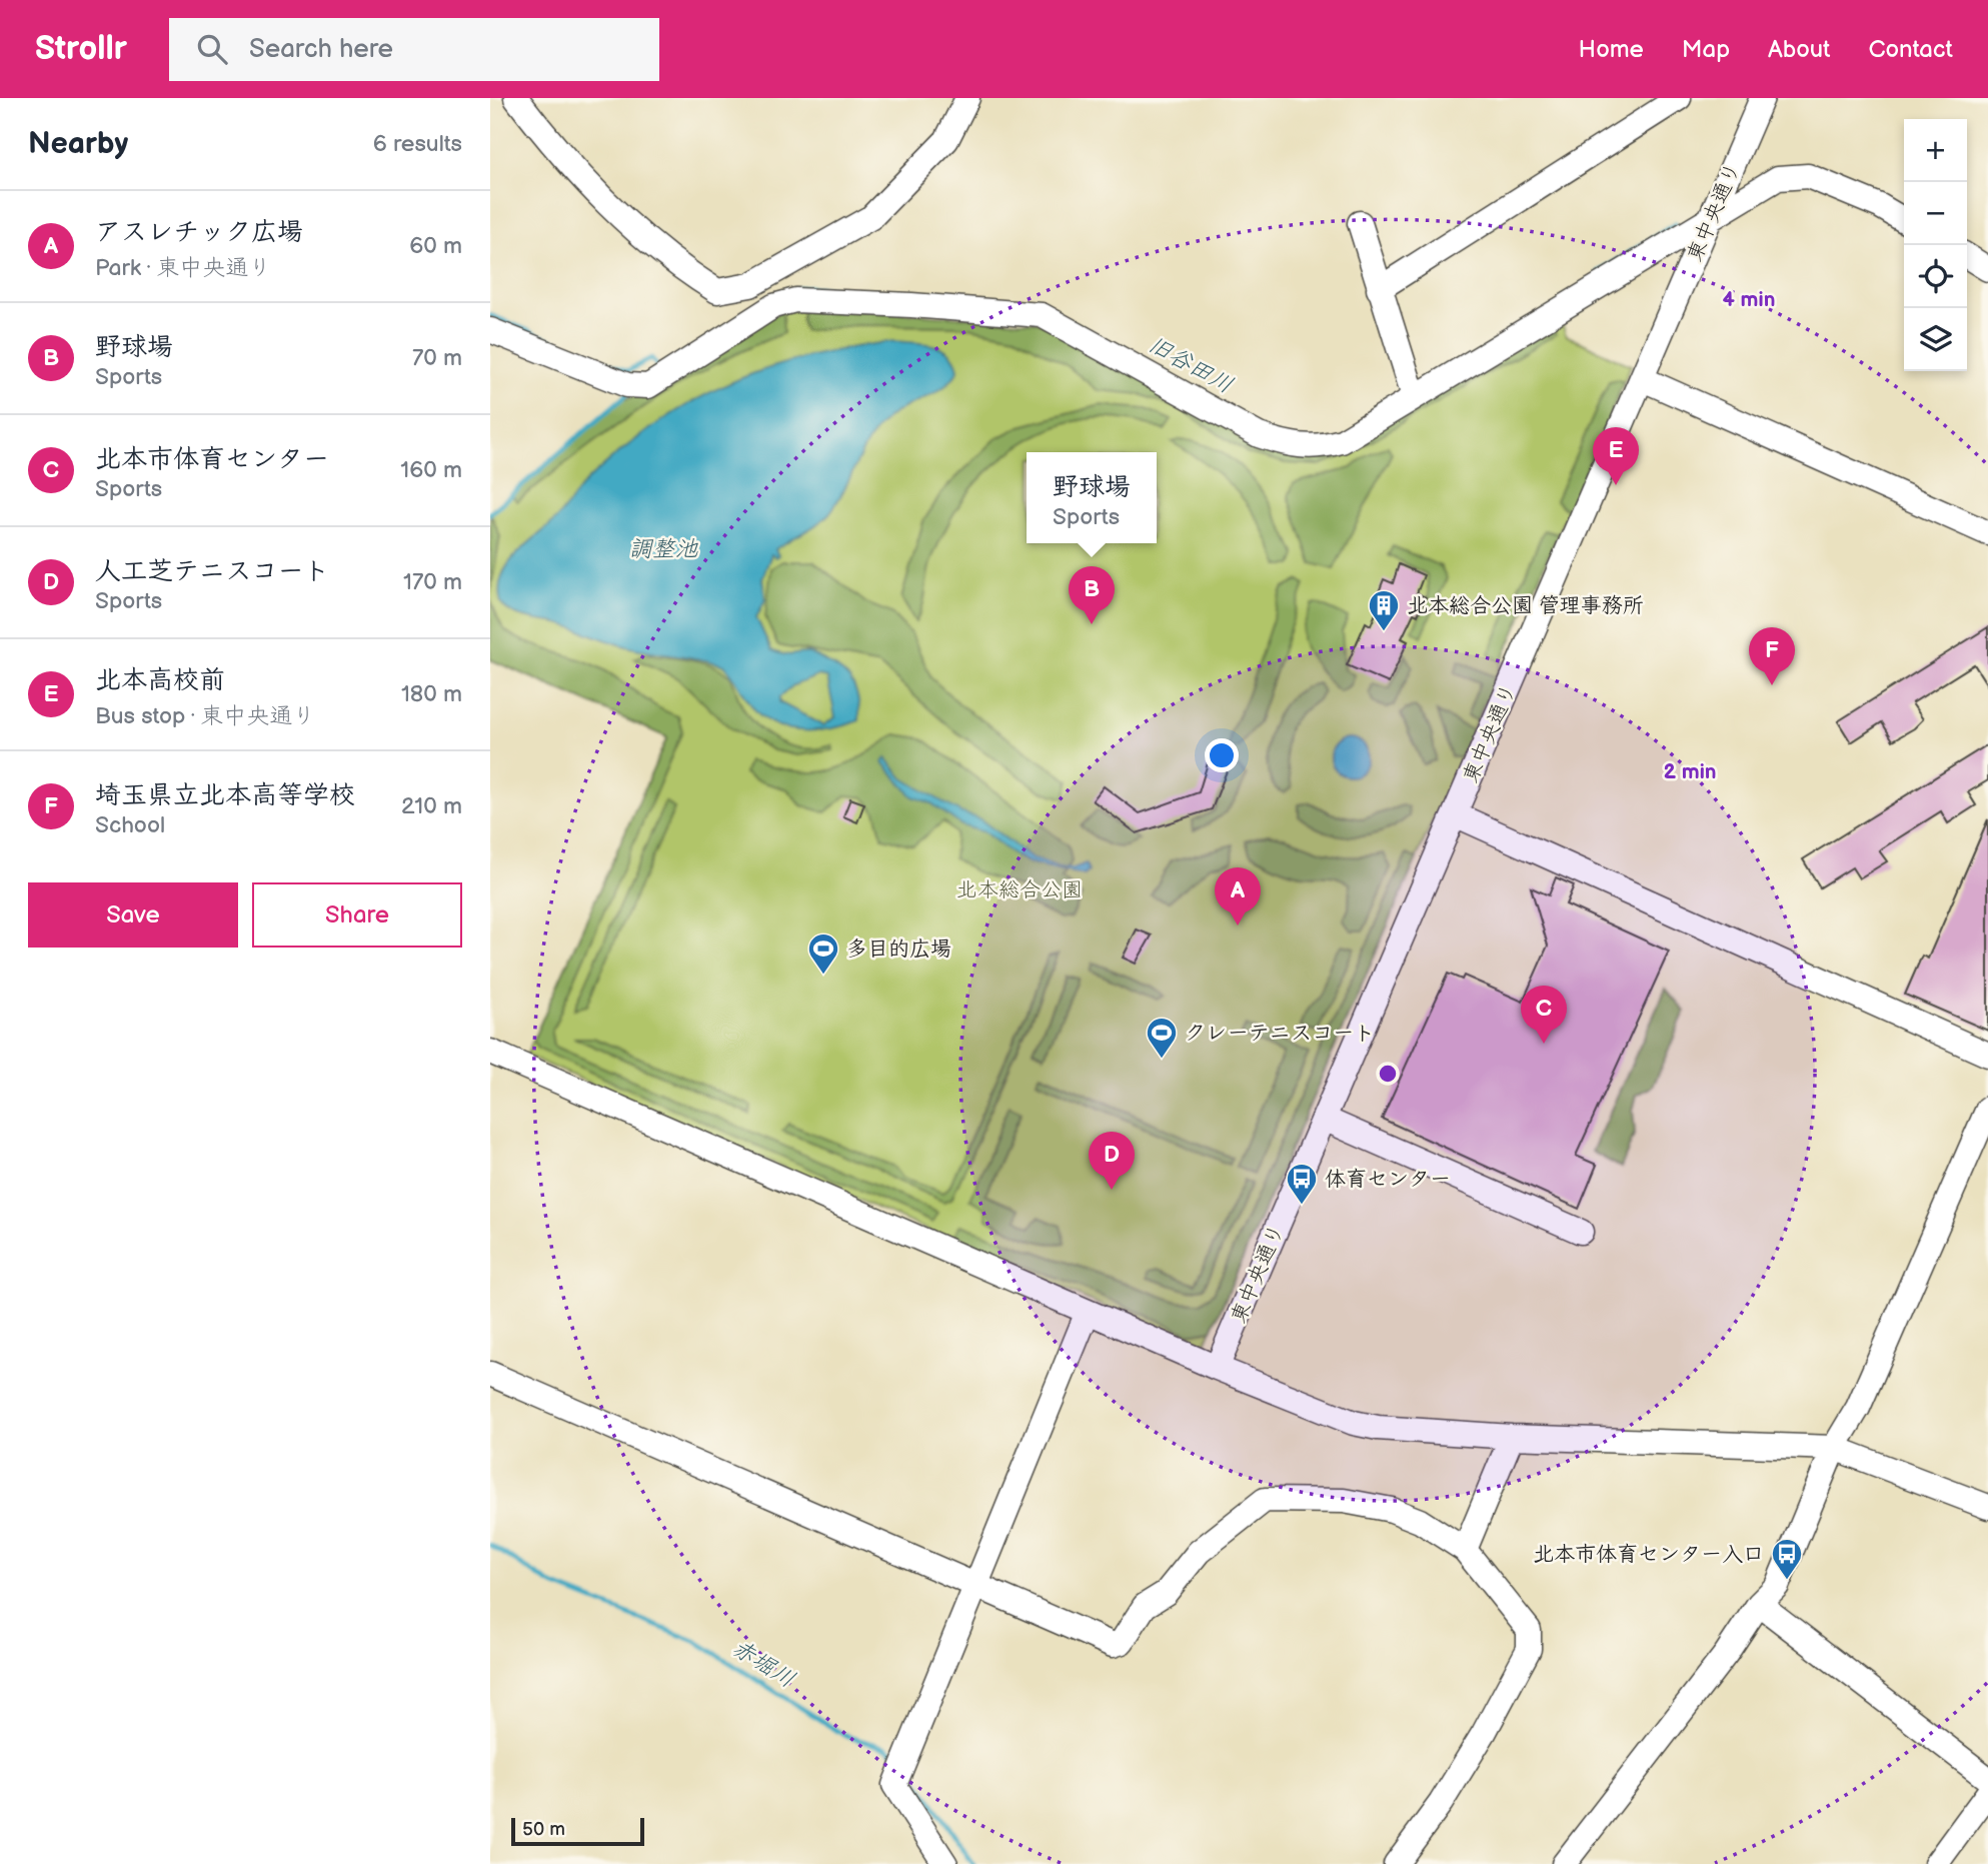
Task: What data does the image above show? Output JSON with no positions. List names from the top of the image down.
{
  "streets": {
    "street": ["東中央通り"]
  },
  "water": ["旧谷田川", "調整池", "赤堀川"],
  "parks": ["北本総合公園"],
  "places": {
    "building": ["北本総合公園 管理事務所"],
    "sports": ["多目的広場", "クレーテニスコート"],
    "bus stop": ["体育センター", "北本市体育センター入口"]
  },
  "scale_bar": "50 m",
  "page": {
    "header": "Strollr",
    "search": "Search here",
    "nav": [
      "Home",
      "Map",
      "About",
      "Contact"
    ],
    "heading": ["Nearby", "6 results"],
    "map_buttons": ["+", "−"],
    "list": [
      {
        "mark": "A",
        "name": "アスレチック広場",
        "note": "Park · 東中央通り",
        "value": "60 m"
      },
      {
        "mark": "B",
        "name": "野球場",
        "note": "Sports",
        "value": "70 m"
      },
      {
        "mark": "C",
        "name": "北本市体育センター",
        "note": "Sports",
        "value": "160 m"
      },
      {
        "mark": "D",
        "name": "人工芝テニスコート",
        "note": "Sports",
        "value": "170 m"
      },
      {
        "mark": "E",
        "name": "北本高校前",
        "note": "Bus stop · 東中央通り",
        "value": "180 m"
      },
      {
        "mark": "F",
        "name": "埼玉県立北本高等学校",
        "note": "School",
        "value": "210 m"
      }
    ],
    "pins": [
      "E",
      "B",
      "F",
      "A",
      "C",
      "D"
    ],
    "popup": ["野球場", "Sports"],
    "buttons": ["Save", "Share"],
    "scale": "50 m"
  },
  "rings": ["4 min", "2 min"]
}
